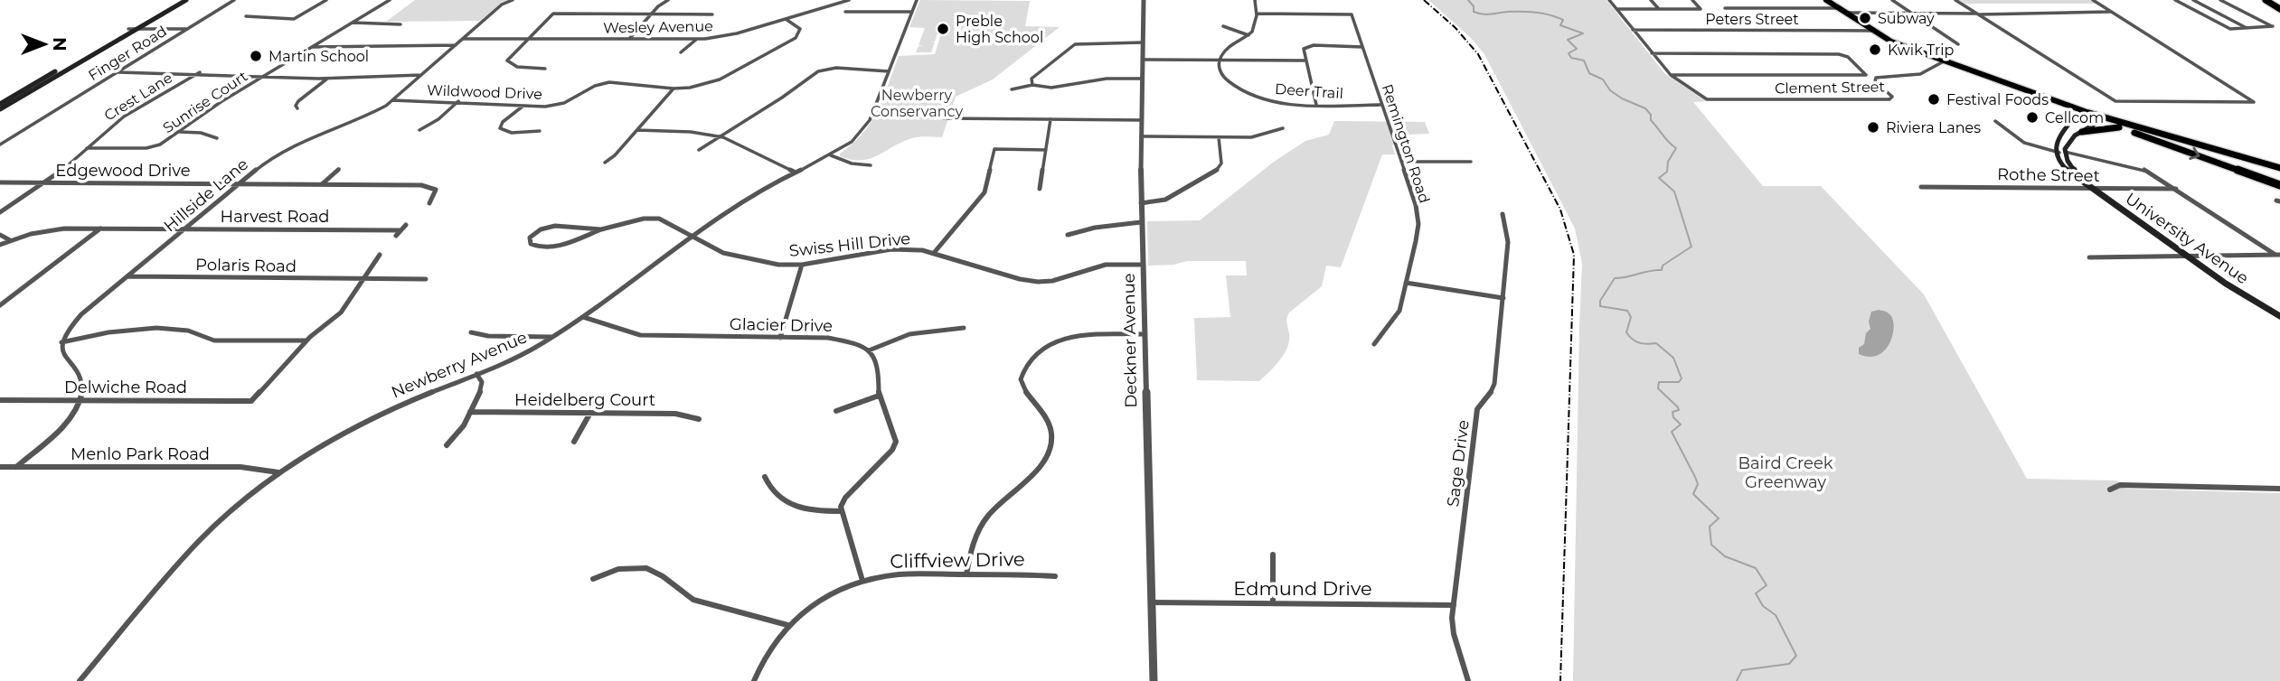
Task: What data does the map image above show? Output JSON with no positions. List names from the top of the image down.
{
  "streets": {
    "main road": ["University Avenue"],
    "street": [
      "Peters Street",
      "Wesley Avenue",
      "Finger Road",
      "Clement Street",
      "Deer Trail",
      "Wildwood Drive",
      "Crest Lane",
      "Sunrise Court",
      "Remington Road",
      "Edgewood Drive",
      "Rothe Street",
      "Hillside Lane",
      "Harvest Road",
      "Swiss Hill Drive",
      "Polaris Road",
      "Glacier Drive",
      "Deckner Avenue",
      "Newberry Avenue",
      "Delwiche Road",
      "Heidelberg Court",
      "Menlo Park Road",
      "Sage Drive",
      "Cliffview Drive",
      "Edmund Drive"
    ]
  },
  "crossings": [
    ["Wesley Avenue", "Wildwood Drive"],
    ["Wesley Avenue", "Hillside Lane"],
    ["Deer Trail", "Remington Road"],
    ["Wildwood Drive", "Hillside Lane"],
    ["Crest Lane", "Sunrise Court"],
    ["Crest Lane", "Edgewood Drive"],
    ["Edgewood Drive", "Hillside Lane"],
    ["Rothe Street", "University Avenue"],
    ["Hillside Lane", "Harvest Road"],
    ["Hillside Lane", "Polaris Road"],
    ["Swiss Hill Drive", "Deckner Avenue"],
    ["Swiss Hill Drive", "Newberry Avenue"],
    ["Glacier Drive", "Newberry Avenue"],
    ["Deckner Avenue", "Edmund Drive"],
    ["Newberry Avenue", "Menlo Park Road"],
    ["Sage Drive", "Edmund Drive"]
  ],
  "parks": ["Newberry Conservancy", "Baird Creek Greenway"],
  "places": [
    "Subway",
    "Preble High School",
    "Kwik Trip",
    "Martin School",
    "Festival Foods",
    "Cellcom",
    "Riviera Lanes"
  ],
  "north": "right"
}
